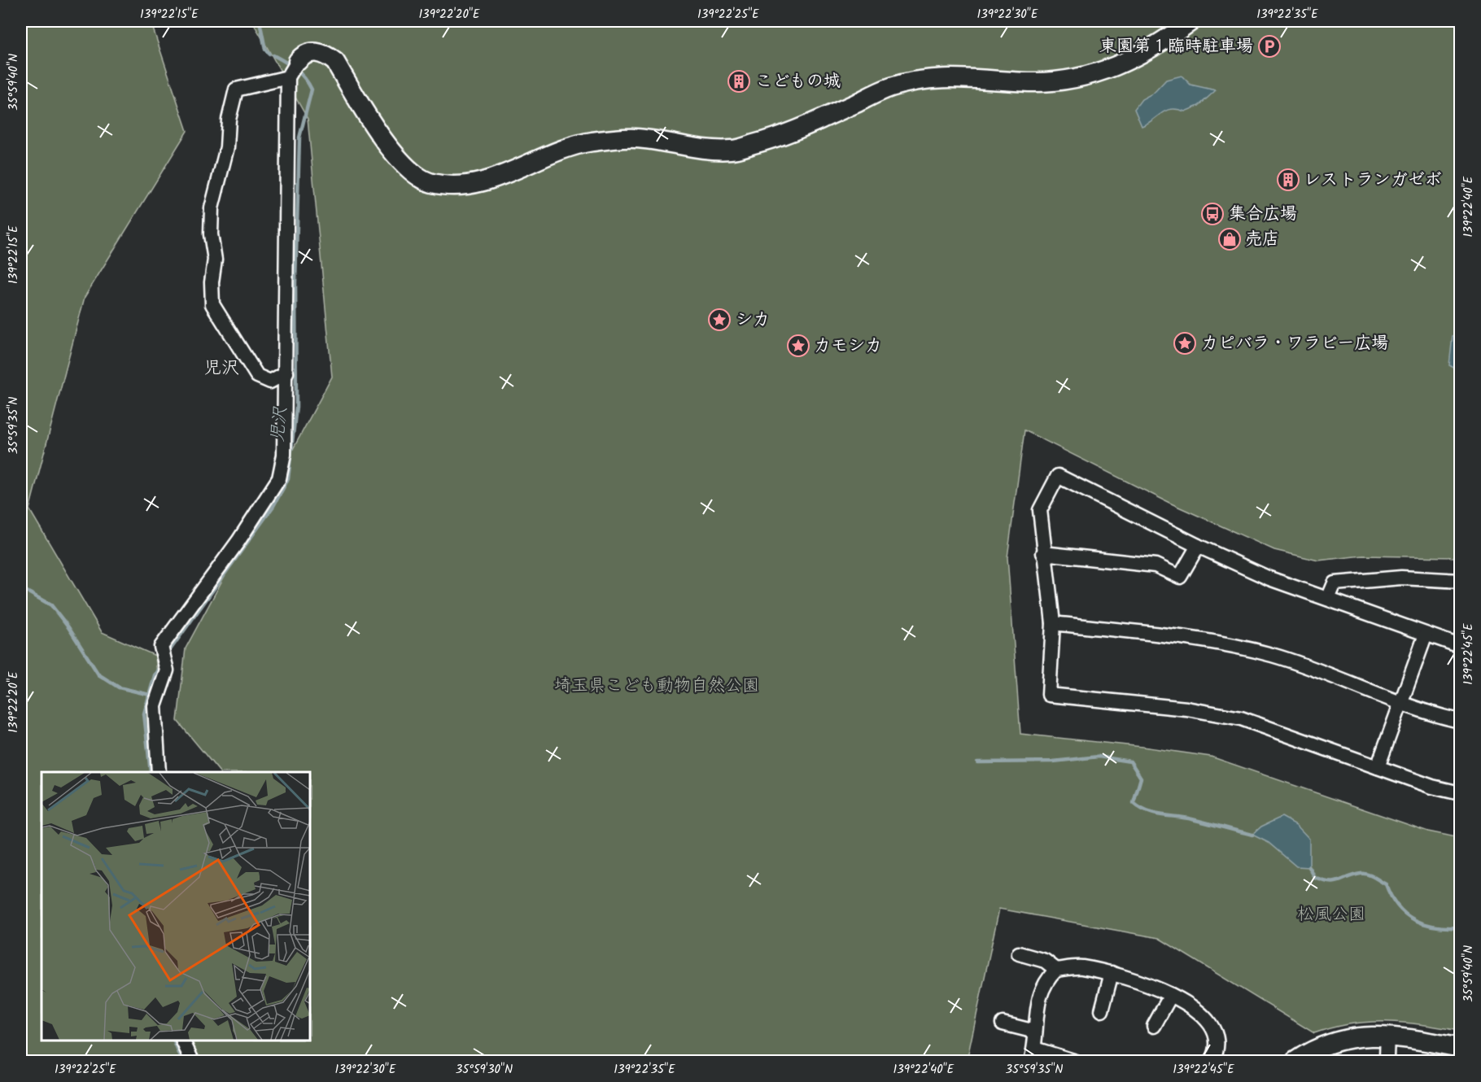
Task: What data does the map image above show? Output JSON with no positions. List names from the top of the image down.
{
  "districts": ["児沢"],
  "water": ["児沢"],
  "parks": ["埼玉県こども動物自然公園", "松風公園"],
  "places": {
    "parking": ["東園第１臨時駐車場"],
    "building": ["こどもの城", "レストランガゼボ"],
    "bus stop": ["集合広場"],
    "shop": ["売店"],
    "place": ["シカ", "カピバラ・ワラビー広場", "カモシカ"]
  },
  "coordinates": [
    "139°22'15\"E",
    "139°22'20\"E",
    "139°22'25\"E",
    "139°22'30\"E",
    "139°22'35\"E",
    "35°59'40\"N",
    "139°22'40\"E",
    "35°59'35\"N",
    "139°22'45\"E",
    "35°59'30\"N"
  ]
}
